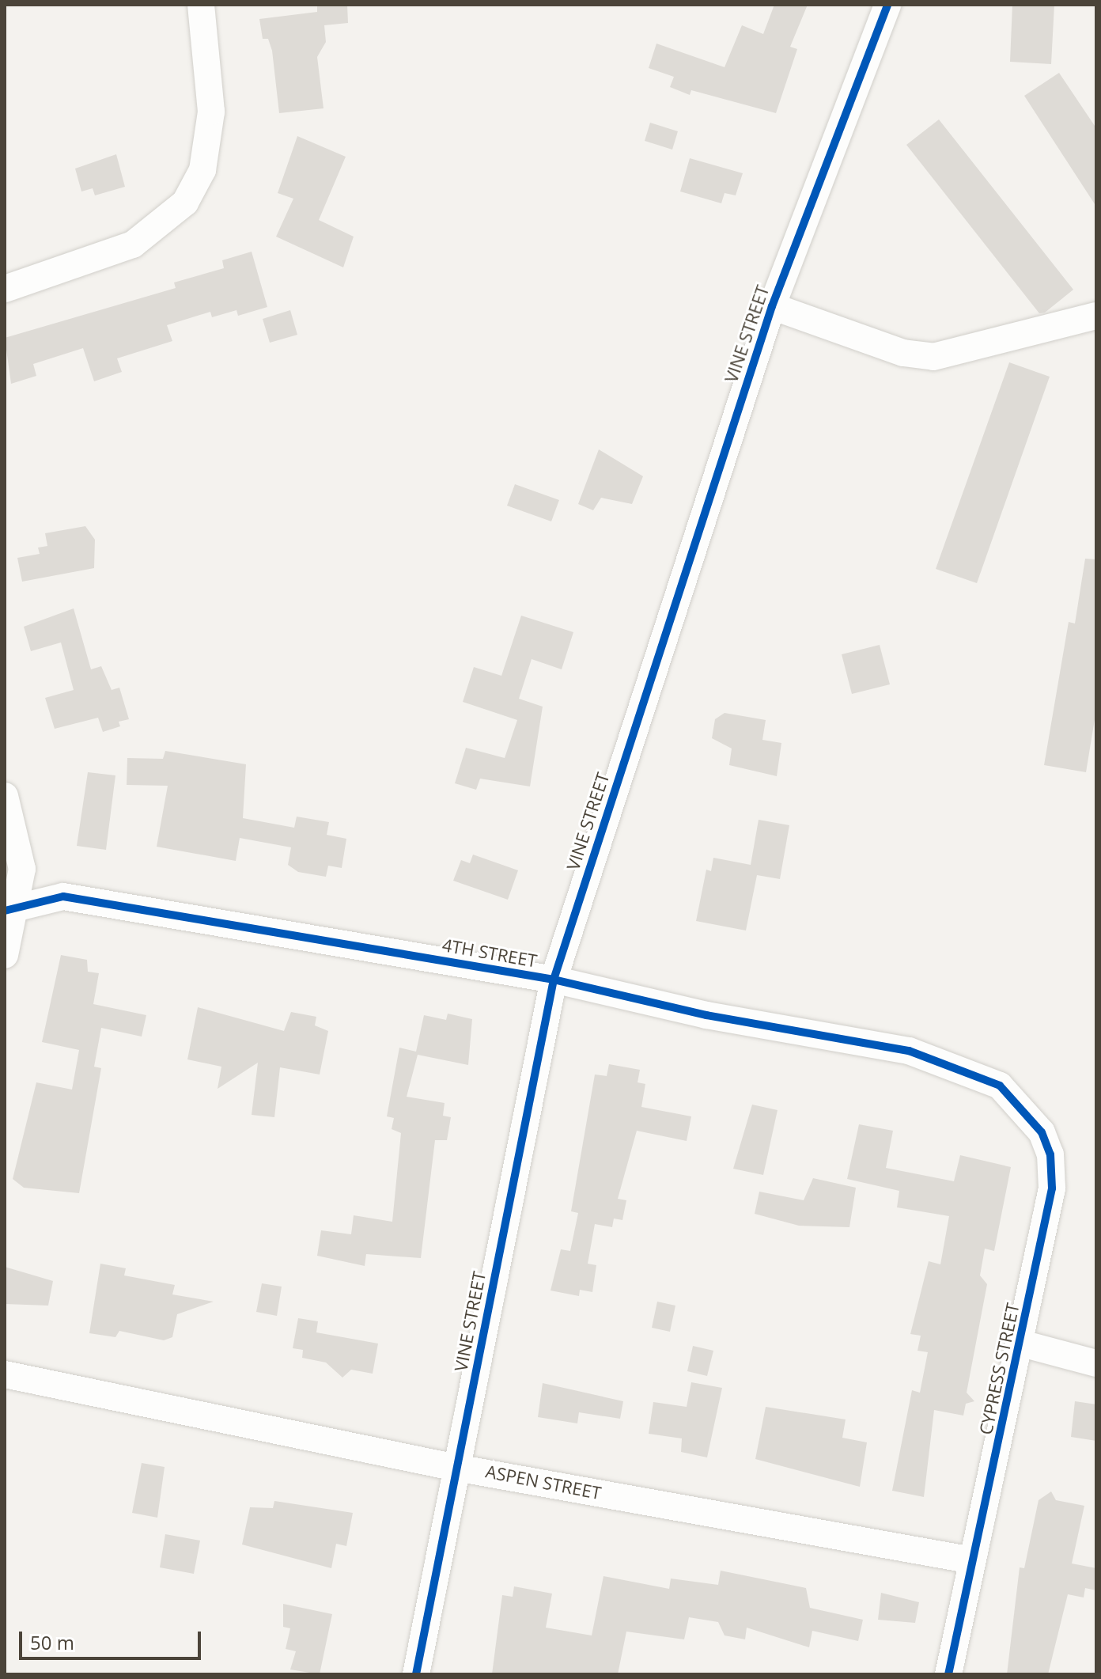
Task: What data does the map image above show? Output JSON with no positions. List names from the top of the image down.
{
  "streets": {
    "street": [
      "VINE STREET",
      "4TH STREET",
      "CYPRESS STREET",
      "ASPEN STREET"
    ]
  },
  "crossings": [
    ["VINE STREET", "4TH STREET"],
    ["VINE STREET", "ASPEN STREET"],
    ["4TH STREET", "CYPRESS STREET"],
    ["CYPRESS STREET", "ASPEN STREET"]
  ],
  "scale_bar": "50 m"
}
